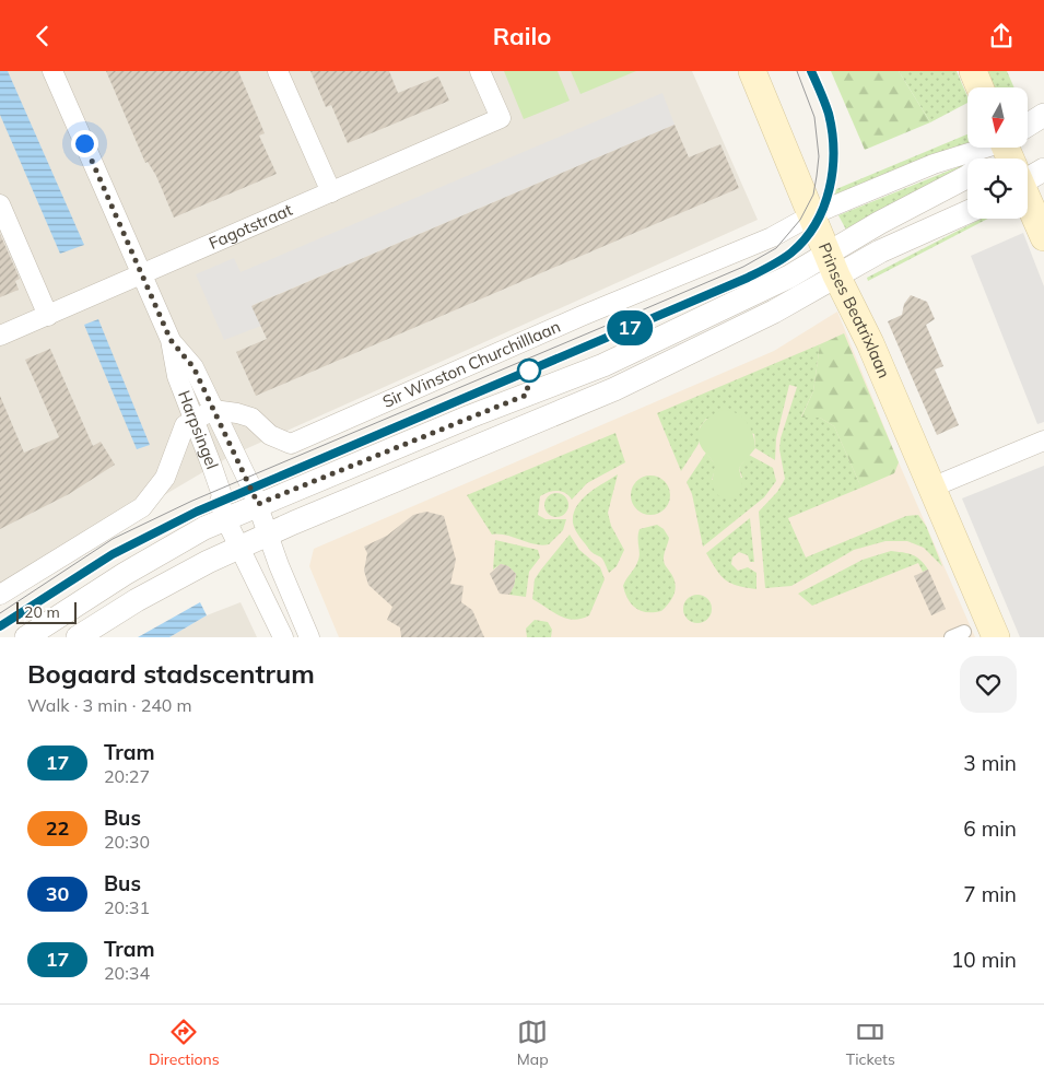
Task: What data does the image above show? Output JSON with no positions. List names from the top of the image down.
{
  "streets": {
    "main road": ["Prinses Beatrixlaan"],
    "street": ["Fagotstraat", "Sir Winston Churchilllaan", "Harpsingel"]
  },
  "crossings": [
    ["Fagotstraat", "Harpsingel"],
    ["Prinses Beatrixlaan", "Sir Winston Churchilllaan"],
    ["Sir Winston Churchilllaan", "Harpsingel"]
  ],
  "lines": ["tram line 17"],
  "scale_bar": "20 m",
  "north": "bottom",
  "page": {
    "header": "Railo",
    "on_map": "17",
    "scale": "20 m",
    "heading": ["Bogaard stadscentrum", "Walk · 3 min · 240 m"],
    "list": [
      {
        "mark": "17",
        "name": "Tram",
        "note": "20:27",
        "value": "3 min"
      },
      {
        "mark": "22",
        "name": "Bus",
        "note": "20:30",
        "value": "6 min"
      },
      {
        "mark": "30",
        "name": "Bus",
        "note": "20:31",
        "value": "7 min"
      },
      {
        "mark": "17",
        "name": "Tram",
        "note": "20:34",
        "value": "10 min"
      }
    ],
    "tabs": ["Directions", "Map", "Tickets"]
  }
}
